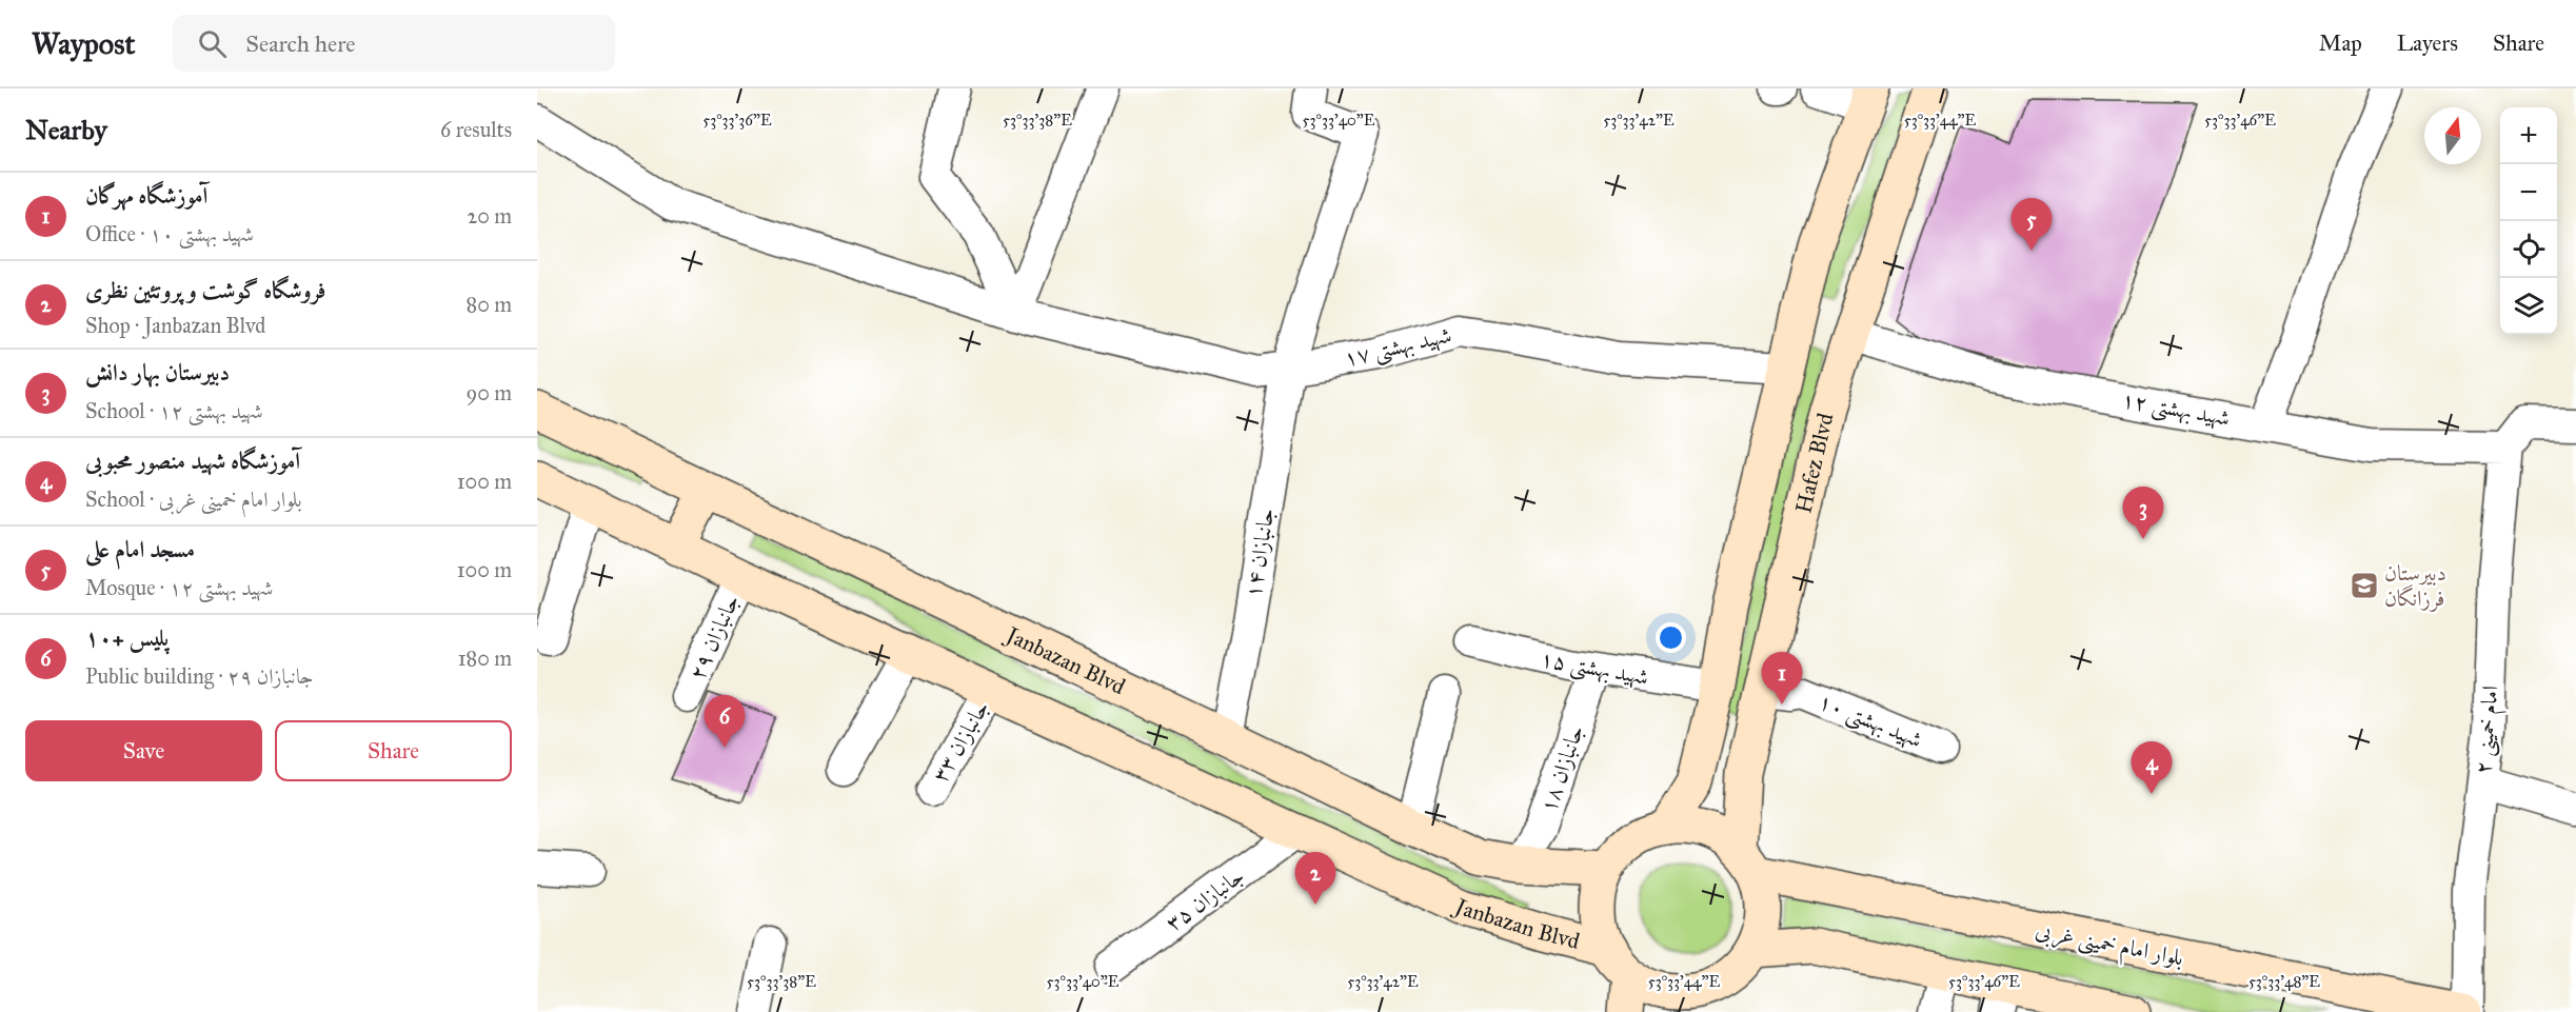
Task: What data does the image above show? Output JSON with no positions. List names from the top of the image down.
{
  "streets": {
    "main road": ["Hafez Blvd", "Janbazan Blvd", "بلوار امام خمینی غربی"],
    "street": [
      "شهید بهشتی ۱۷",
      "شهید بهشتی ۱۲",
      "جانبازان ۱۴",
      "جانبازان ۲۹",
      "شهید بهشتی ۱۵",
      "شهید بهشتی ۱۰",
      "امام خمینی ۲",
      "جانبازان ۳۳",
      "جانبازان ۱۸",
      "جانبازان ۳۵"
    ]
  },
  "crossings": [
    ["شهید بهشتی ۱۷", "جانبازان ۱۴"],
    ["شهید بهشتی ۱۲", "Hafez Blvd"],
    ["شهید بهشتی ۱۲", "امام خمینی ۲"],
    ["Hafez Blvd", "Janbazan Blvd"],
    ["Hafez Blvd", "شهید بهشتی ۱۰"],
    ["Hafez Blvd", "بلوار امام خمینی غربی"],
    ["جانبازان ۱۴", "Janbazan Blvd"],
    ["جانبازان ۲۹", "Janbazan Blvd"],
    ["Janbazan Blvd", "جانبازان ۳۳"],
    ["Janbazan Blvd", "جانبازان ۱۸"],
    ["Janbazan Blvd", "جانبازان ۳۵"],
    ["Janbazan Blvd", "بلوار امام خمینی غربی"],
    ["شهید بهشتی ۱۵", "جانبازان ۱۸"],
    ["امام خمینی ۲", "بلوار امام خمینی غربی"]
  ],
  "places": {
    "school or university": ["دبیرستان فرزانگان"]
  },
  "north": "top",
  "page": {
    "header": "Waypost",
    "search": "Search here",
    "nav": ["Map", "Layers", "Share"],
    "heading": ["Nearby", "6 results"],
    "map_buttons": ["+", "−"],
    "list": [
      {
        "mark": "1",
        "name": "آموزشگاه مهرگان",
        "note": "Office · شهید بهشتی ۱۰",
        "value": "20 m"
      },
      {
        "mark": "2",
        "name": "فروشگاه گوشت و پروتئین نظری",
        "note": "Shop · Janbazan Blvd",
        "value": "80 m"
      },
      {
        "mark": "3",
        "name": "دبیرستان بهار دانش",
        "note": "School · شهید بهشتی ۱۲",
        "value": "90 m"
      },
      {
        "mark": "4",
        "name": "آموزشگاه شهید منصور محبوبی",
        "note": "School · بلوار امام خمینی غربی",
        "value": "100 m"
      },
      {
        "mark": "5",
        "name": "مسجد امام علی",
        "note": "Mosque · شهید بهشتی ۱۲",
        "value": "100 m"
      },
      {
        "mark": "6",
        "name": "پلیس +۱۰",
        "note": "Public building · جانبازان ۲۹",
        "value": "180 m"
      }
    ],
    "pins": [
      "5",
      "3",
      "1",
      "6",
      "4",
      "2"
    ],
    "buttons": ["Save", "Share"]
  },
  "coordinates": [
    "53°33'36\"E",
    "53°33'38\"E",
    "53°33'40\"E",
    "53°33'42\"E",
    "53°33'44\"E",
    "53°33'46\"E",
    "53°33'48\"E"
  ]
}
